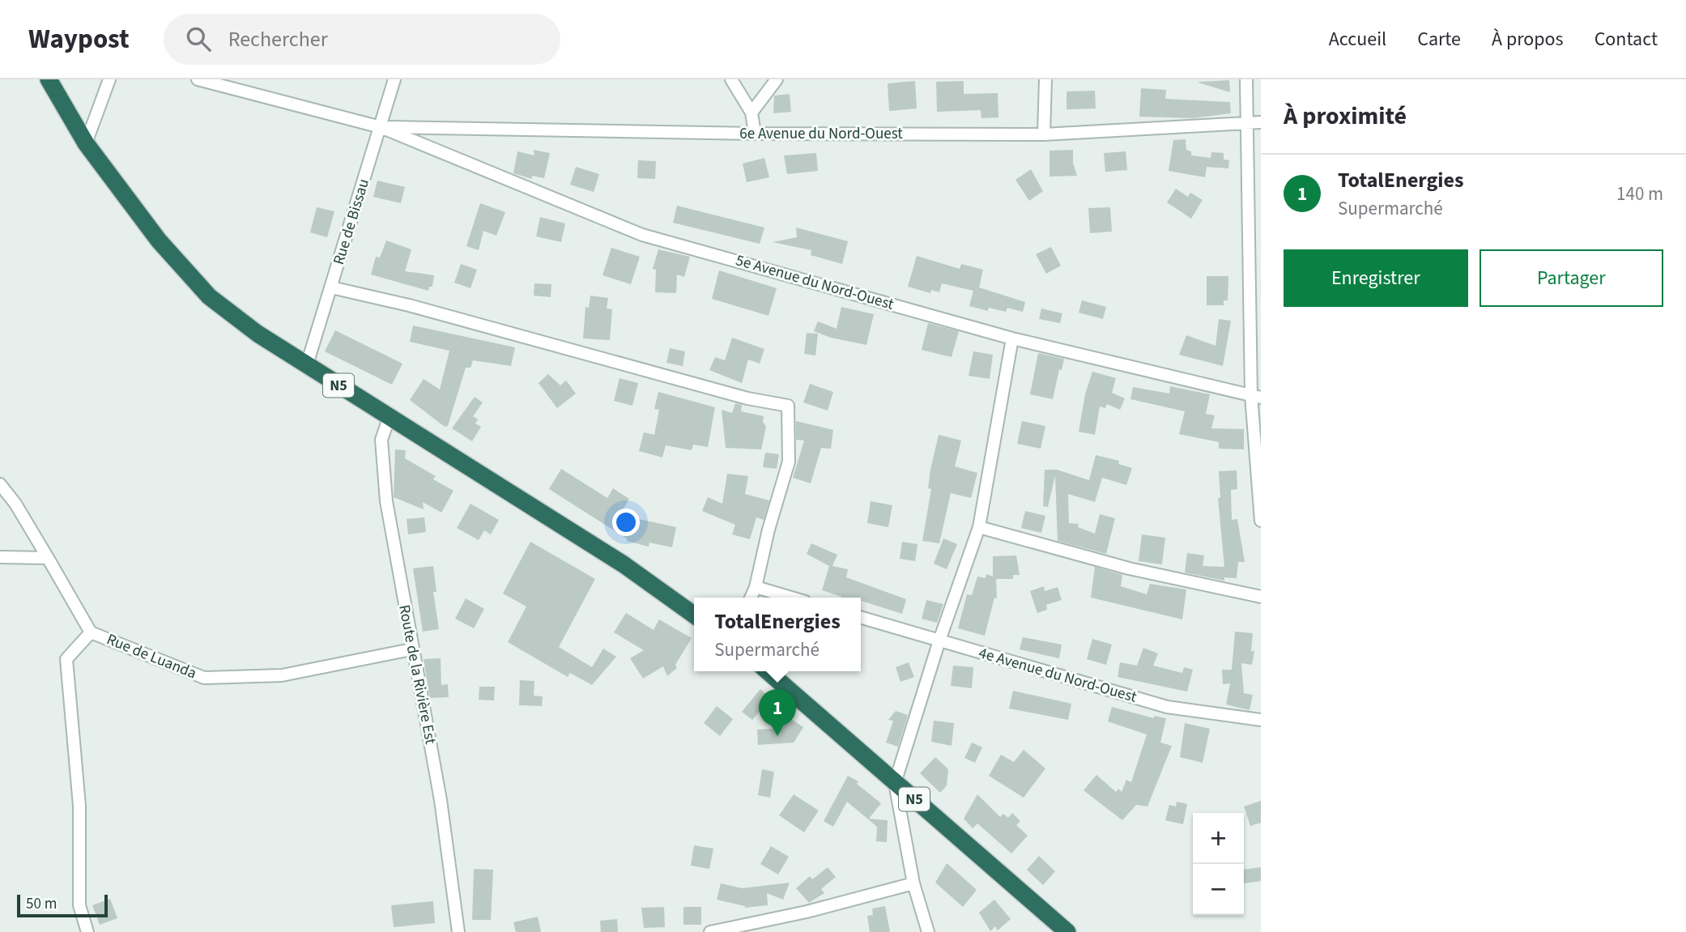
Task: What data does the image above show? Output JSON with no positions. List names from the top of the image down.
{
  "streets": {
    "highway": ["N5"],
    "street": [
      "6e Avenue du Nord-Ouest",
      "Rue de Bissau",
      "5e Avenue du Nord-Ouest",
      "Rue de Luanda",
      "Route de la Rivière Est",
      "4e Avenue du Nord-Ouest"
    ]
  },
  "crossings": [
    ["6e Avenue du Nord-Ouest", "Rue de Bissau"],
    ["6e Avenue du Nord-Ouest", "5e Avenue du Nord-Ouest"],
    ["Rue de Bissau", "5e Avenue du Nord-Ouest"],
    ["Rue de Bissau", "N5"],
    ["N5", "Route de la Rivière Est"],
    ["Rue de Luanda", "Route de la Rivière Est"]
  ],
  "scale_bar": "50 m",
  "page": {
    "header": "Waypost",
    "search": "Rechercher",
    "nav": [
      "Accueil",
      "Carte",
      "À propos",
      "Contact"
    ],
    "heading": "À proximité",
    "list": [
      {
        "mark": "1",
        "name": "TotalEnergies",
        "note": "Supermarché",
        "value": "140 m"
      }
    ],
    "buttons": ["Enregistrer", "Partager"],
    "popup": ["TotalEnergies", "Supermarché"],
    "pins": "1",
    "map_buttons": ["+", "−"],
    "scale": "50 m"
  }
}
